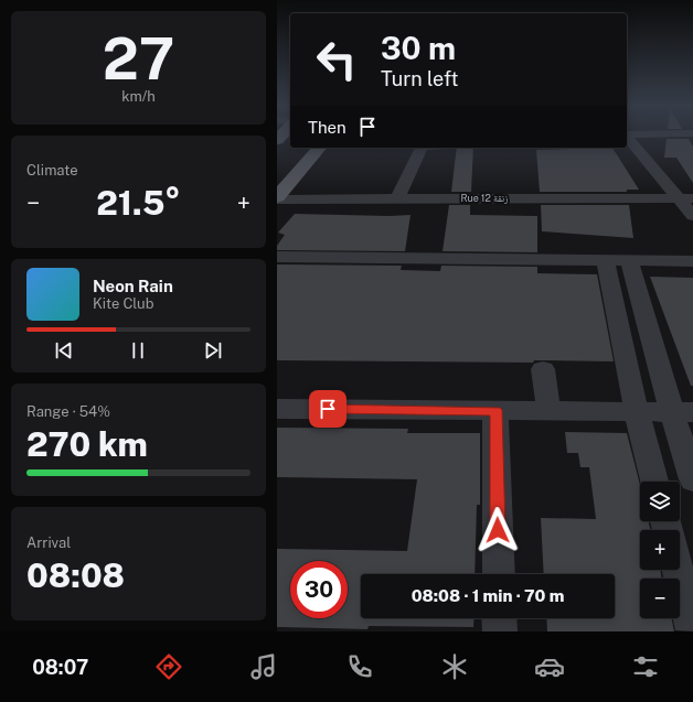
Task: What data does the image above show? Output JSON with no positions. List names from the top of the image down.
{
  "streets": {
    "street": ["Rue 12 زنقة"]
  },
  "page": {
    "tile": [
      ["27", "km/h"],
      "Climate",
      ["Range · 54%", "270 km"],
      ["Arrival", "08:08"]
    ],
    "turn": ["30 m", "Turn left"],
    "then": "Then",
    "heat": ["−", "21.5°", "+"],
    "song": ["Neon Rain", "Kite Club"],
    "map_buttons": ["+", "−"],
    "limit": "30",
    "trip": "08:08 · 1 min · 70 m",
    "tabs": "08:07"
  }
}
